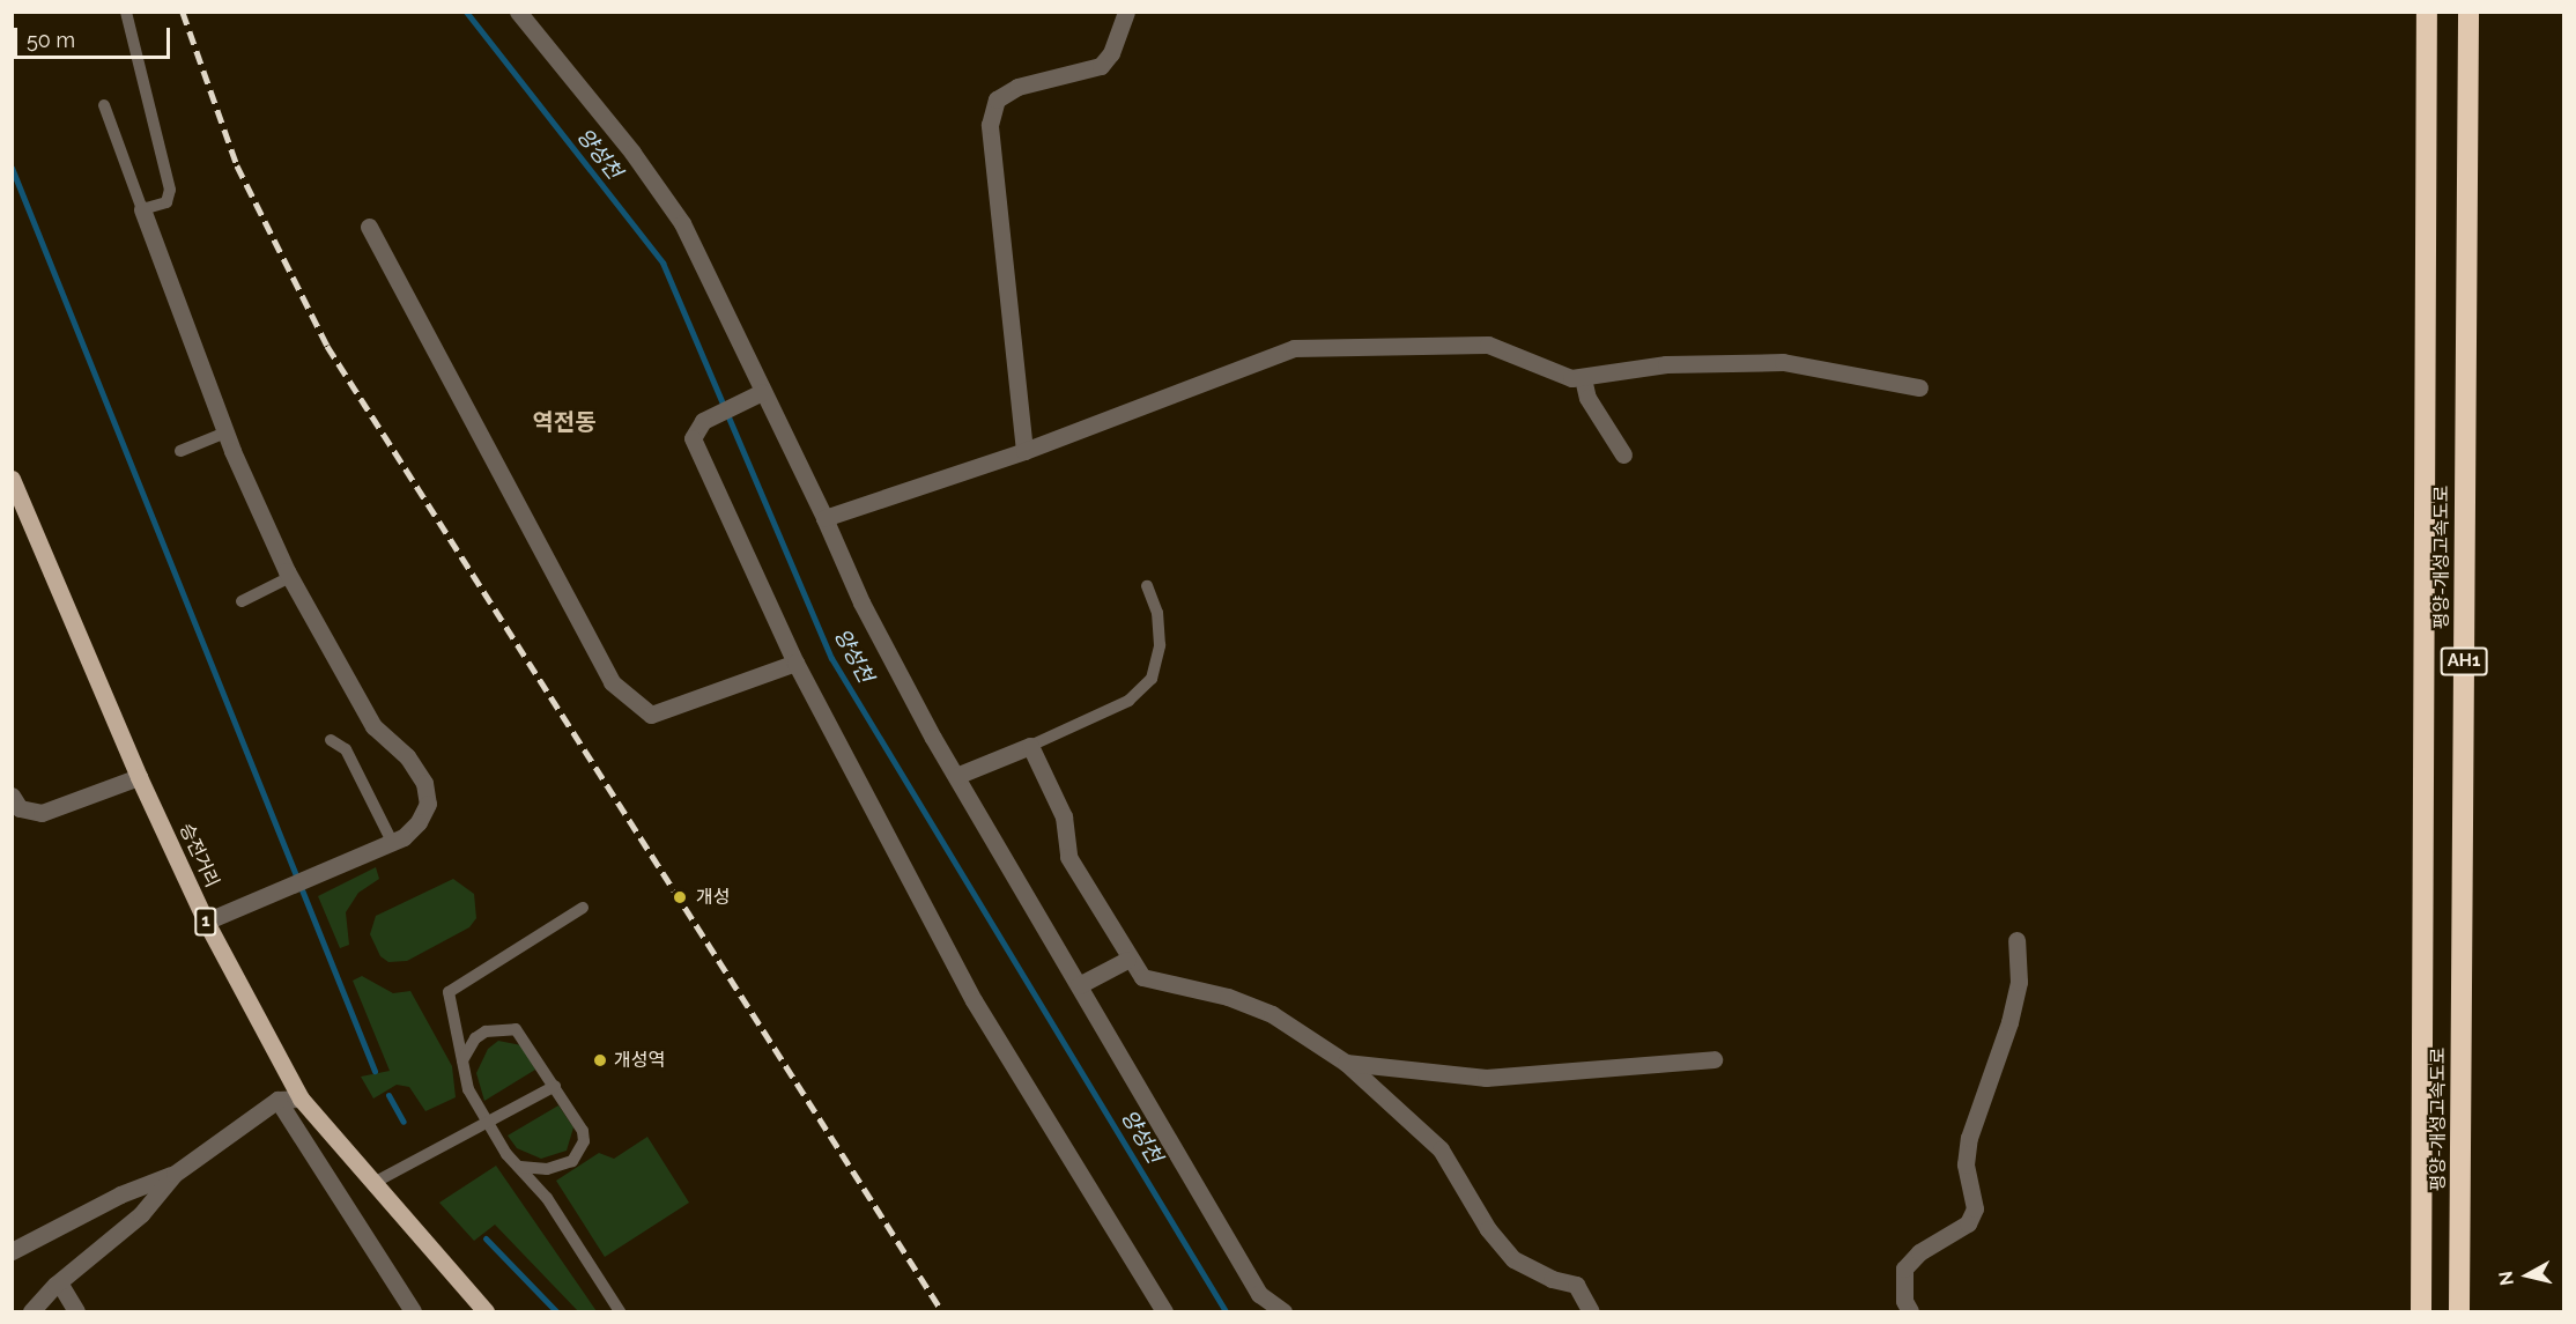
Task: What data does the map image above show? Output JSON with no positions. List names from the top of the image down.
{
  "streets": {
    "highway": ["평양-개성고속도로", "AH1"],
    "main road": ["승전거리", "1"]
  },
  "districts": ["역전동"],
  "water": ["양성천"],
  "places": ["개성", "개성역"],
  "scale_bar": "50 m",
  "north": "left"
}
